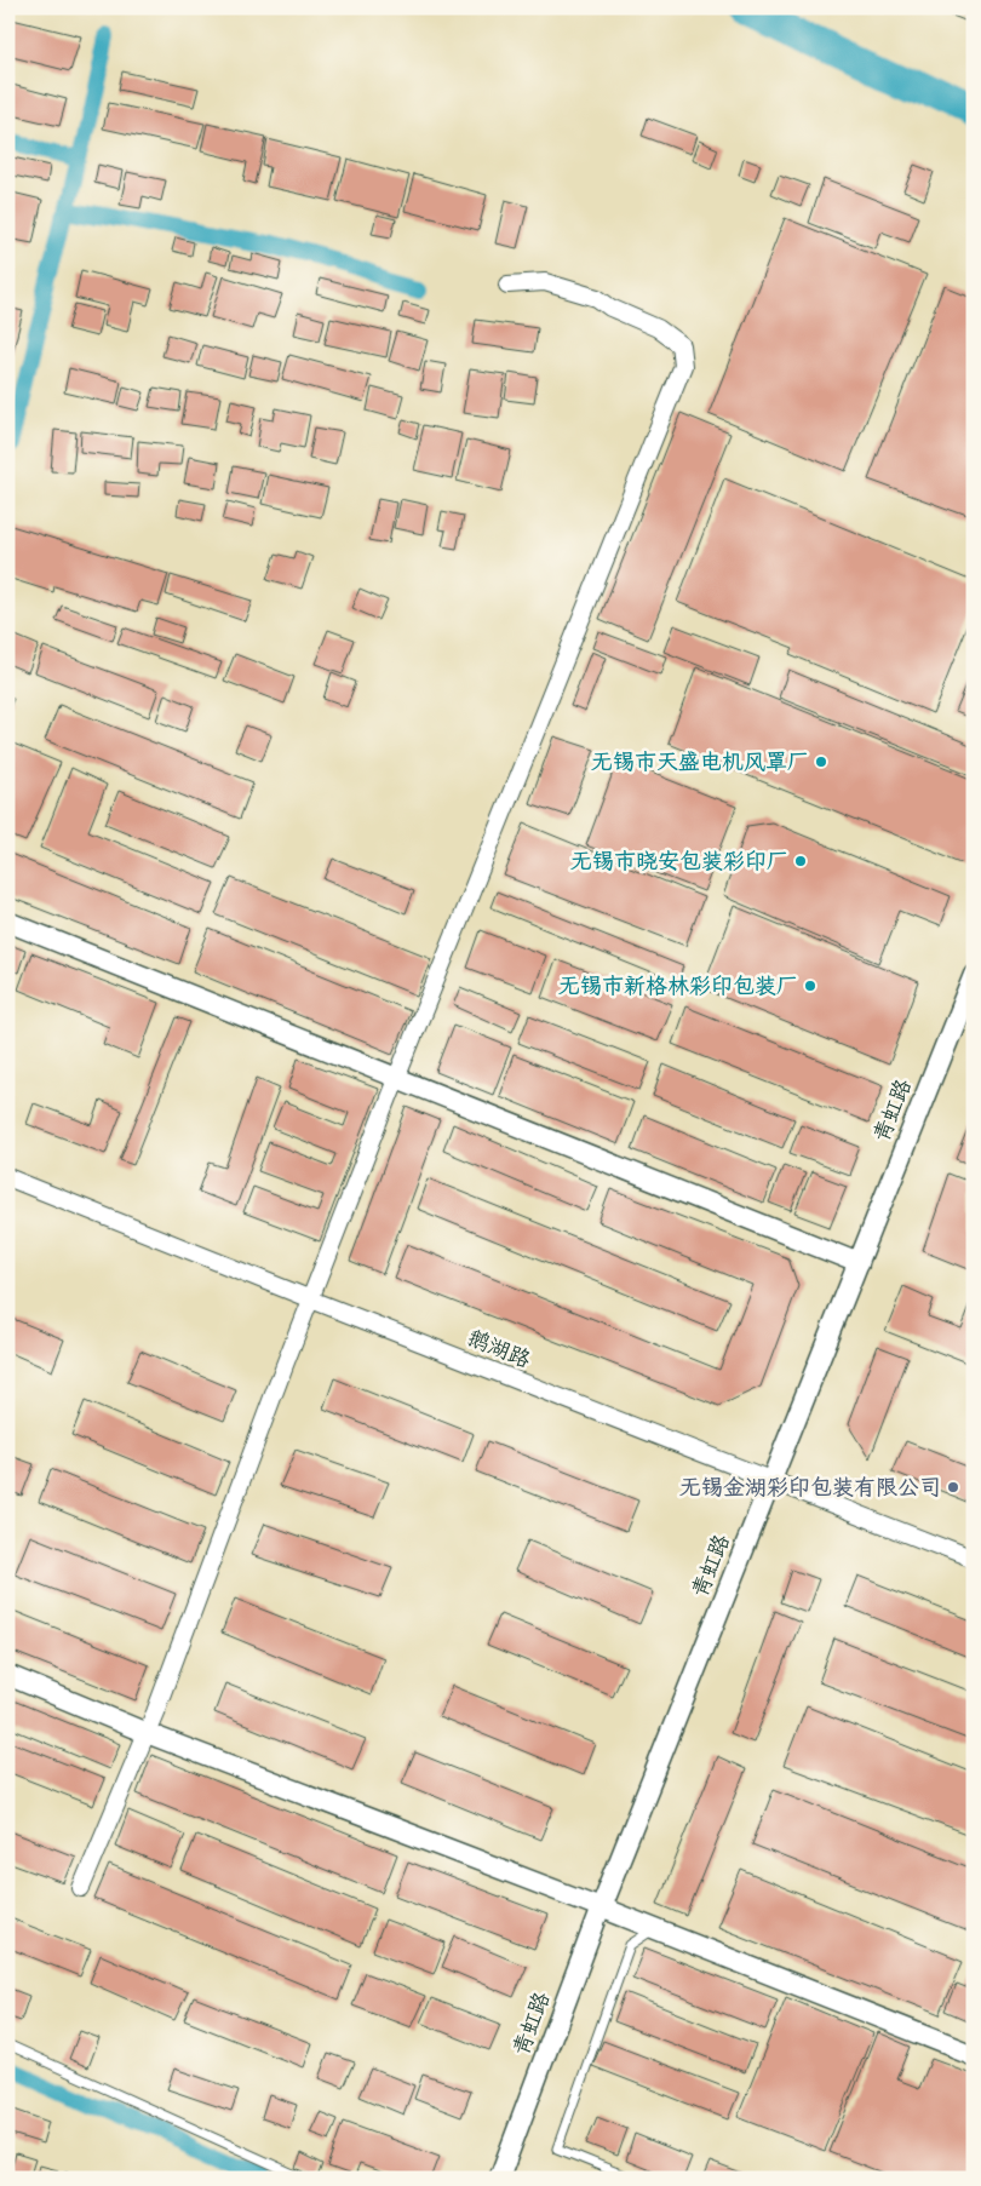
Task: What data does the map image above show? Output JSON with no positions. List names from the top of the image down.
{
  "streets": {
    "street": ["青虹路", "鹅湖路"]
  },
  "crossings": [
    ["青虹路", "鹅湖路"]
  ],
  "places": [
    "无锡市天盛电机风罩厂",
    "无锡市晓安包装彩印厂",
    "无锡市新格林彩印包装厂",
    "无锡金湖彩印包装有限公司"
  ]
}
